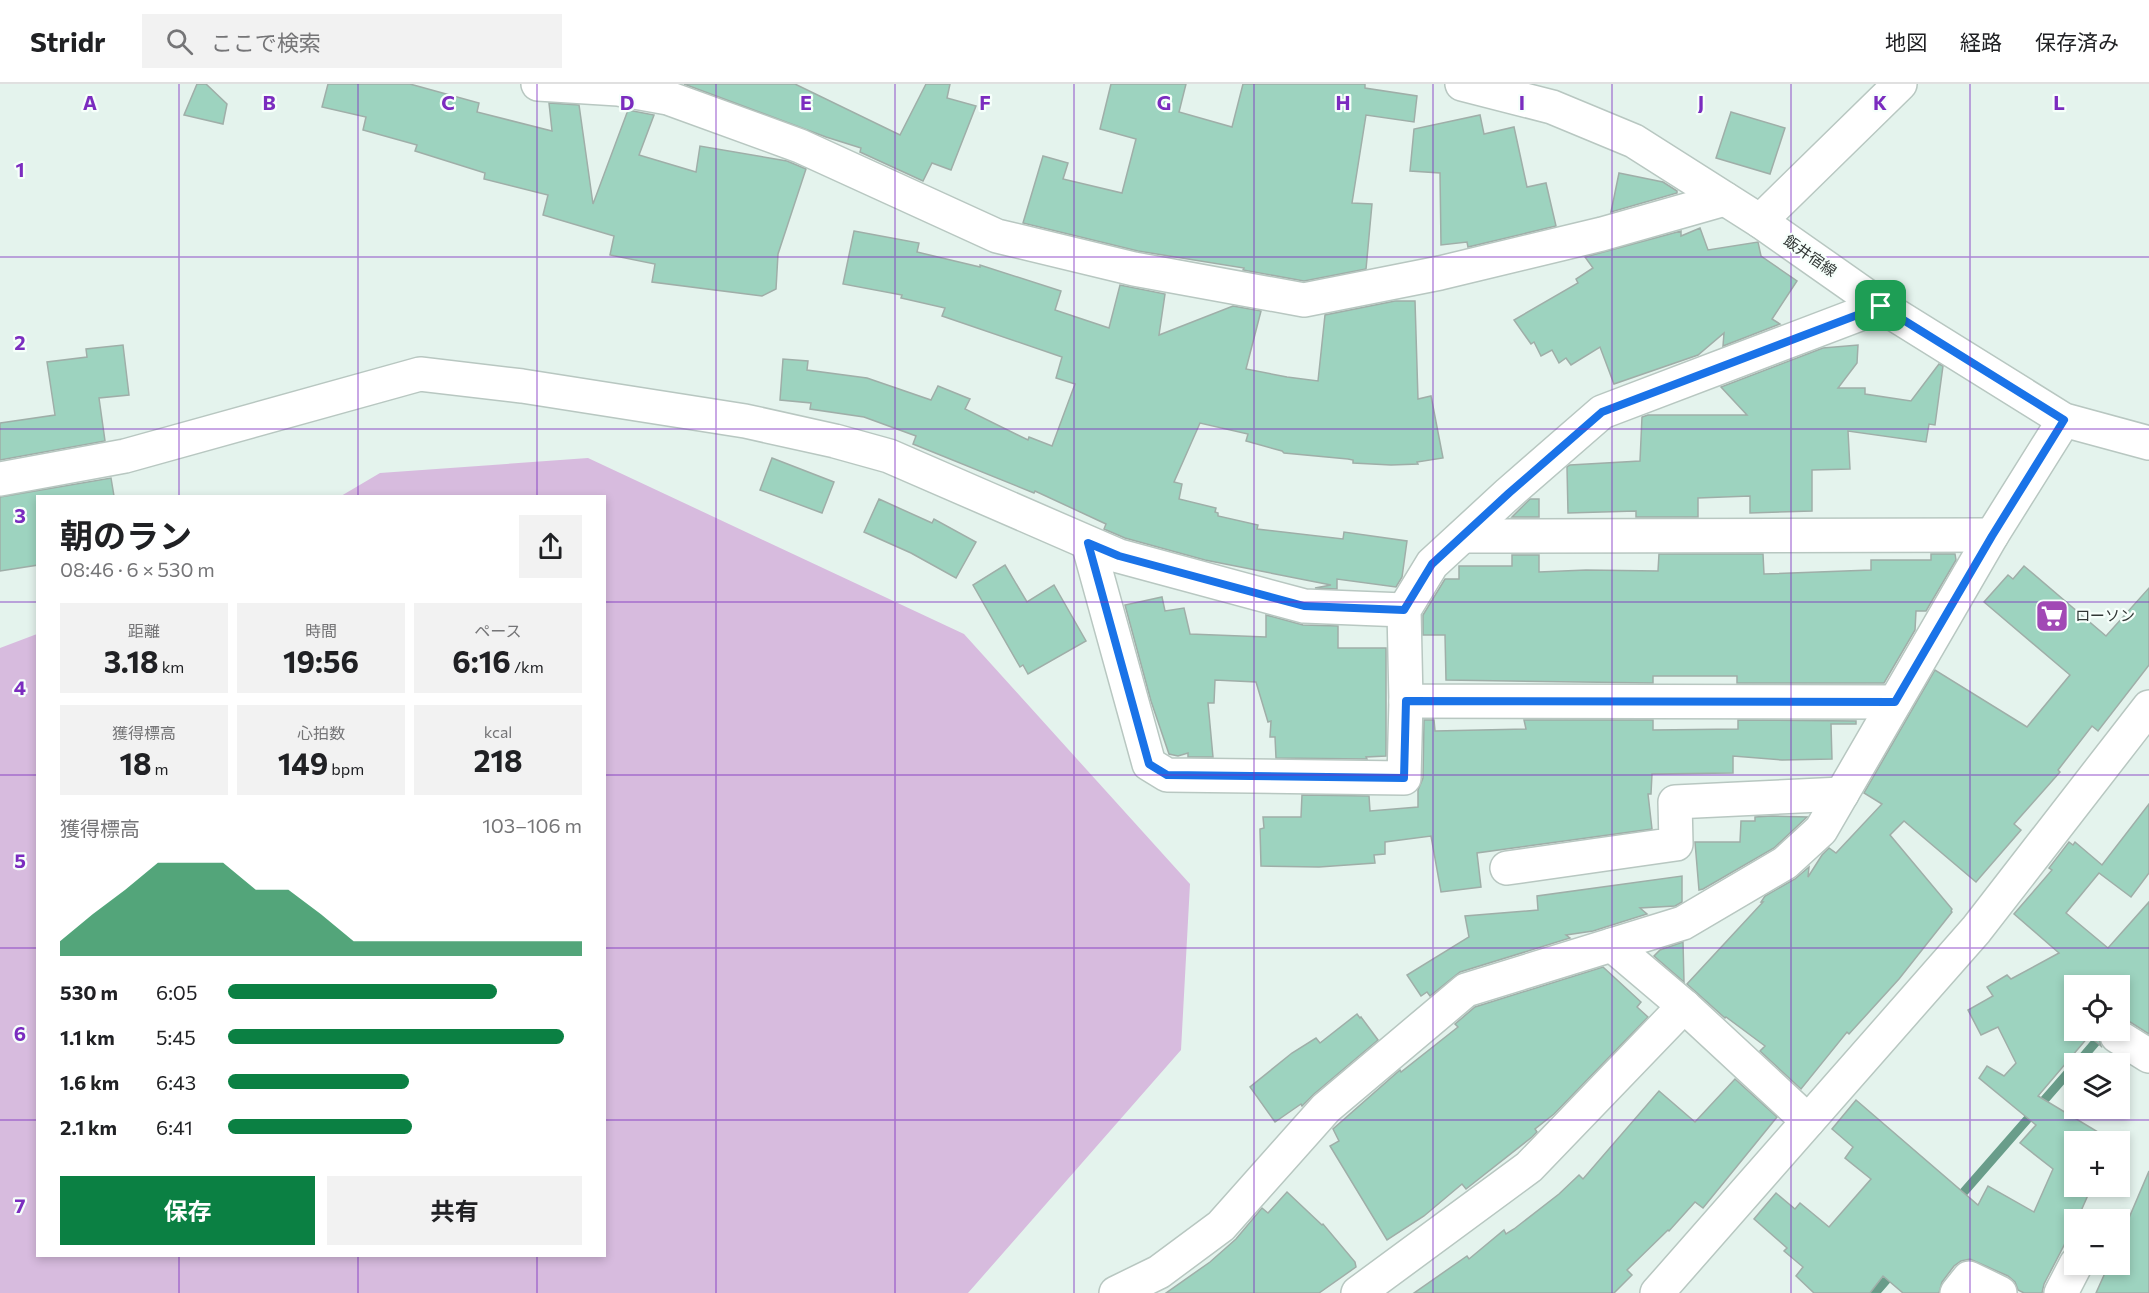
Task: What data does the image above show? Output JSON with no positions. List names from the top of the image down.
{
  "streets": {
    "street": ["飯井宿線"]
  },
  "places": {
    "supermarket": ["ローソン"]
  },
  "page": {
    "header": "Stridr",
    "search": "ここで検索",
    "nav": ["地図", "経路", "保存済み"],
    "heading": ["朝のラン", "08:46 · 6 × 530 m"],
    "stats": [
      ["距離", "3.18 km"],
      ["時間", "19:56"],
      ["ペース", "6:16 /km"],
      ["獲得標高", "18 m"],
      ["心拍数", "149 bpm"],
      ["kcal", "218"]
    ],
    "chart": ["獲得標高", "103–106 m"],
    "list": [
      {
        "name": "530 m",
        "note": "6:05"
      },
      {
        "name": "1.1 km",
        "note": "5:45"
      },
      {
        "name": "1.6 km",
        "note": "6:43"
      },
      {
        "name": "2.1 km",
        "note": "6:41"
      }
    ],
    "map_buttons": ["+", "−"],
    "buttons": ["保存", "共有"]
  },
  "grid": {
    "columns": [
      "A",
      "B",
      "C",
      "D",
      "E",
      "F",
      "G",
      "H",
      "I",
      "J",
      "K",
      "L"
    ],
    "rows": [
      "1",
      "2",
      "3",
      "4",
      "5",
      "6",
      "7"
    ]
  }
}
